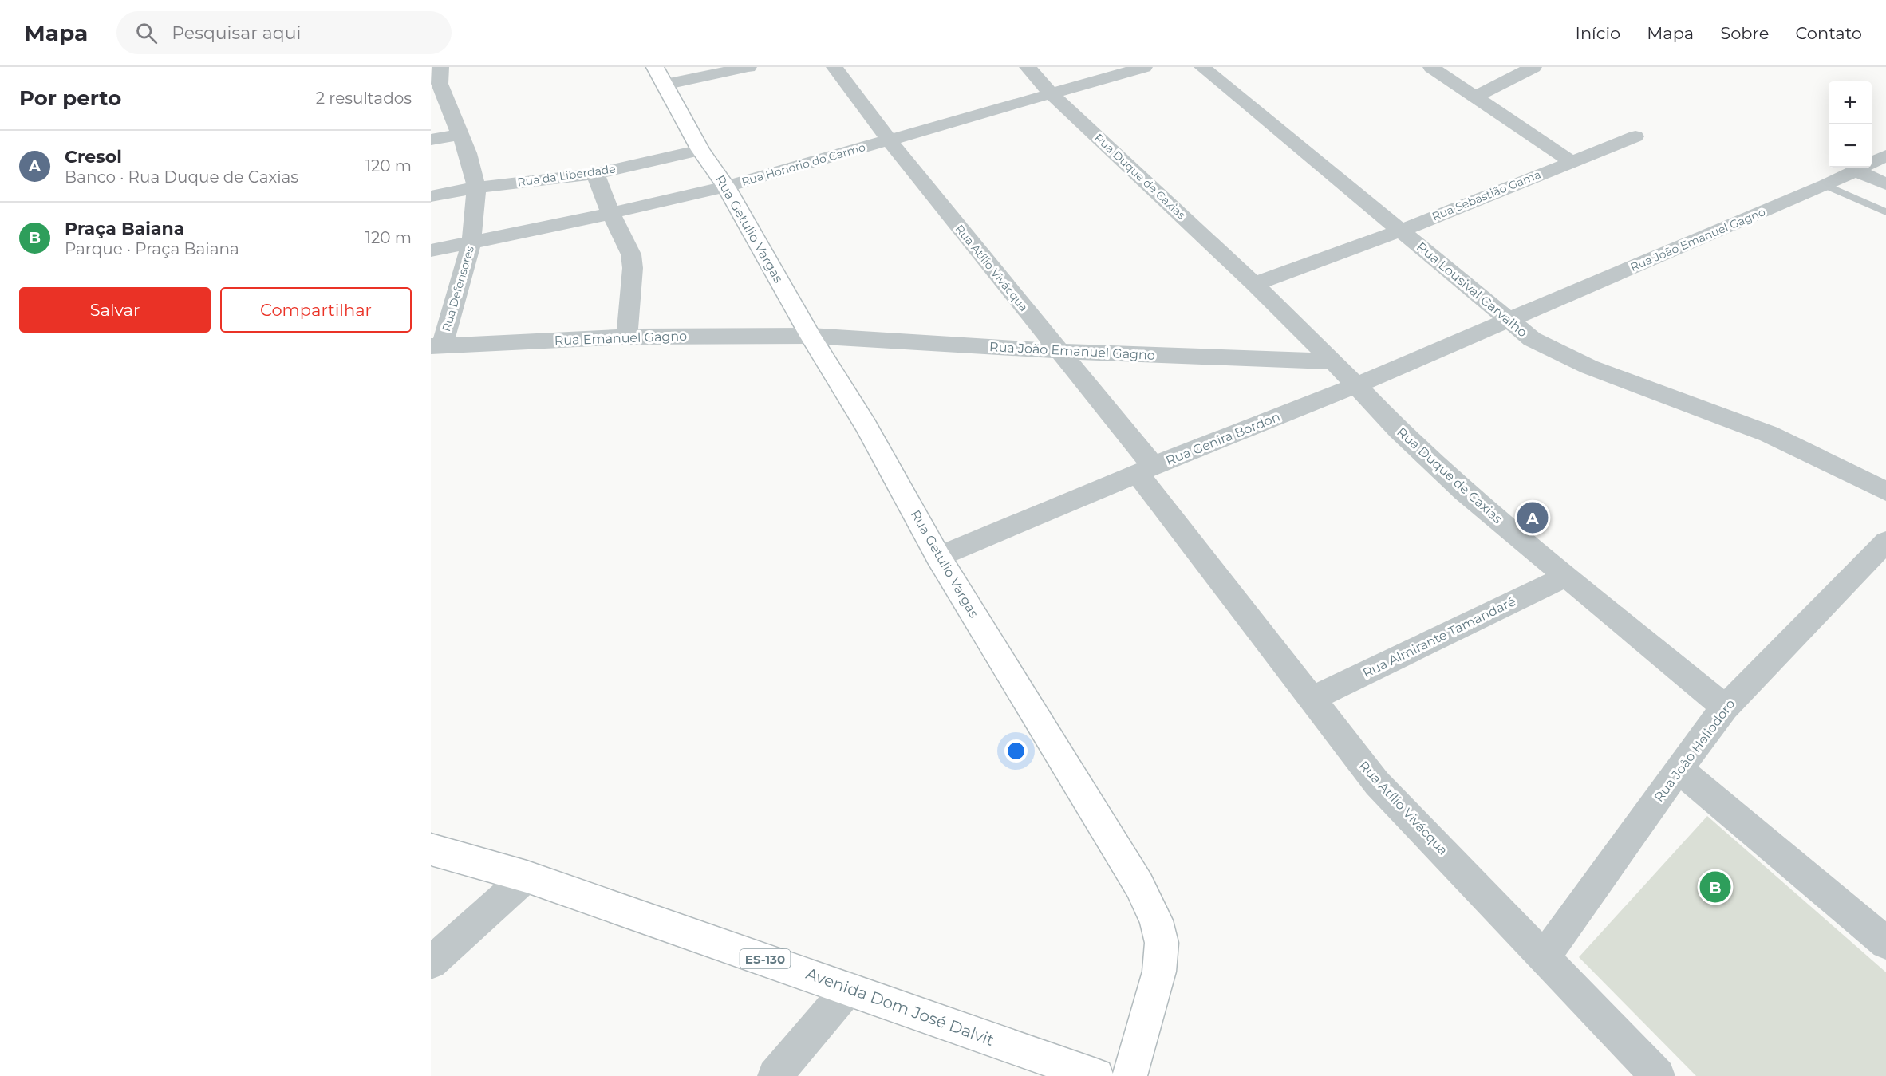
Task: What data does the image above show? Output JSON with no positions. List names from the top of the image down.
{
  "streets": {
    "street": [
      "Rua Honorio do Carmo",
      "Rua da Liberdade",
      "Rua Duque de Caxias",
      "Rua Sebastião Gama",
      "Rua Getulio Vargas",
      "Rua João Emanuel Gagno",
      "Rua Atílio Vivácqua",
      "Rua Defensores",
      "Rua Lousival Carvalho",
      "Rua Emanuel Gagno",
      "Rua Genira Bordon",
      "Rua Almirante Tamandaré",
      "Rua João Heliodoro",
      "ES-130",
      "Avenida Dom José Dalvit"
    ]
  },
  "crossings": [
    ["Rua Honorio do Carmo", "Rua Duque de Caxias"],
    ["Rua Honorio do Carmo", "Rua Getulio Vargas"],
    ["Rua Honorio do Carmo", "Rua Atílio Vivácqua"],
    ["Rua Honorio do Carmo", "Rua Defensores"],
    ["Rua da Liberdade", "Rua Getulio Vargas"],
    ["Rua da Liberdade", "Rua Defensores"],
    ["Rua Duque de Caxias", "Rua João Emanuel Gagno"],
    ["Rua Duque de Caxias", "Rua Genira Bordon"],
    ["Rua Duque de Caxias", "Rua Almirante Tamandaré"],
    ["Rua Duque de Caxias", "Rua João Heliodoro"],
    ["Rua Sebastião Gama", "Rua Lousival Carvalho"],
    ["Rua Getulio Vargas", "Rua João Emanuel Gagno"],
    ["Rua Getulio Vargas", "Rua Emanuel Gagno"],
    ["Rua Getulio Vargas", "Rua Genira Bordon"],
    ["Rua João Emanuel Gagno", "Rua Atílio Vivácqua"],
    ["Rua João Emanuel Gagno", "Rua Lousival Carvalho"],
    ["Rua João Emanuel Gagno", "Rua Emanuel Gagno"],
    ["Rua João Emanuel Gagno", "Rua Genira Bordon"],
    ["Rua Atílio Vivácqua", "Rua Genira Bordon"],
    ["Rua Atílio Vivácqua", "Rua Almirante Tamandaré"],
    ["Rua Atílio Vivácqua", "Rua João Heliodoro"],
    ["Rua Defensores", "Rua Emanuel Gagno"],
    ["Rua Lousival Carvalho", "Rua Genira Bordon"]
  ],
  "page": {
    "header": "Mapa",
    "search": "Pesquisar aqui",
    "nav": [
      "Início",
      "Mapa",
      "Sobre",
      "Contato"
    ],
    "heading": ["Por perto", "2 resultados"],
    "map_buttons": ["+", "−"],
    "list": [
      {
        "mark": "A",
        "name": "Cresol",
        "note": "Banco · Rua Duque de Caxias",
        "value": "120 m"
      },
      {
        "mark": "B",
        "name": "Praça Baiana",
        "note": "Parque · Praça Baiana",
        "value": "120 m"
      }
    ],
    "buttons": ["Salvar", "Compartilhar"],
    "pins": ["A", "B"]
  }
}
